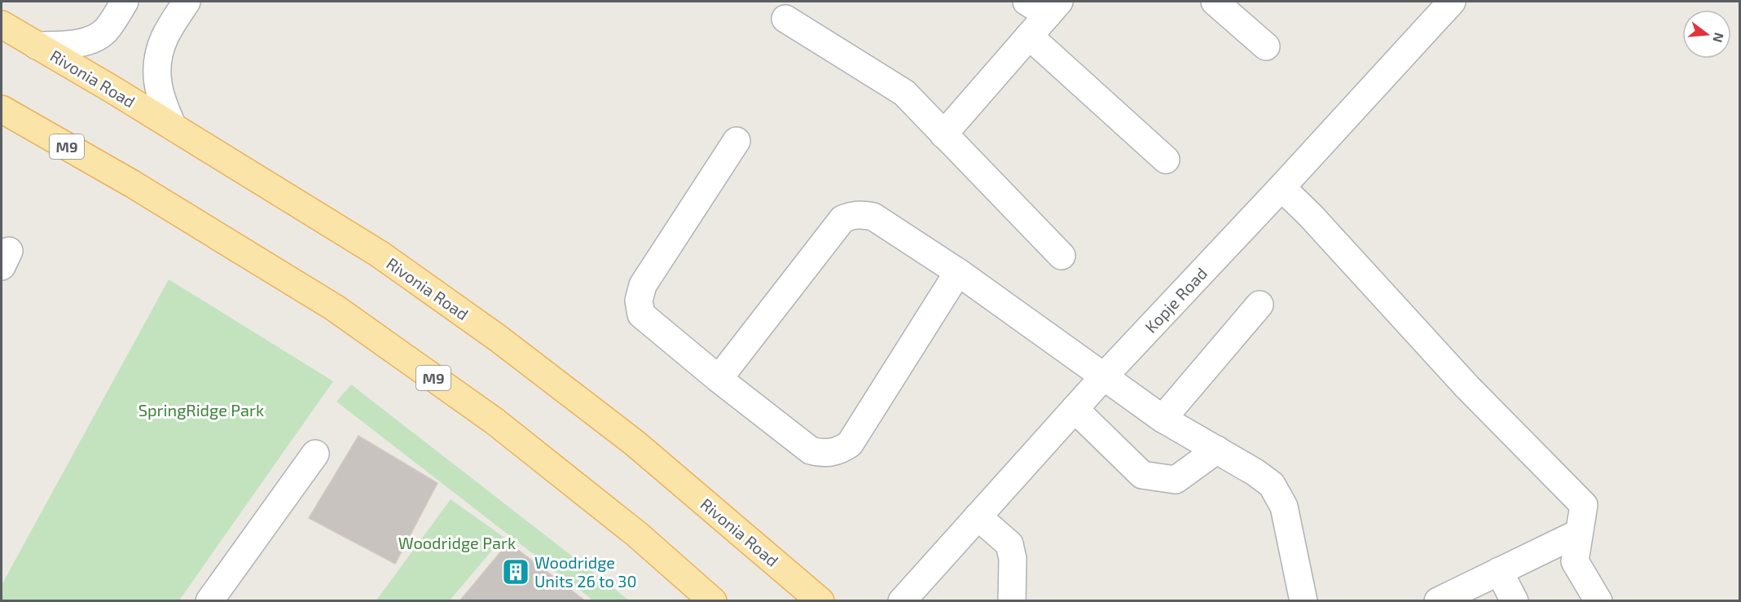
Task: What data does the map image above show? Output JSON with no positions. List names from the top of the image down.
{
  "streets": {
    "main road": ["Rivonia Road", "M9"],
    "street": ["Kopje Road"]
  },
  "parks": ["SpringRidge Park", "Woodridge Park"],
  "places": {
    "building": ["Woodridge Units 26 to 30"]
  },
  "north": "right"
}
